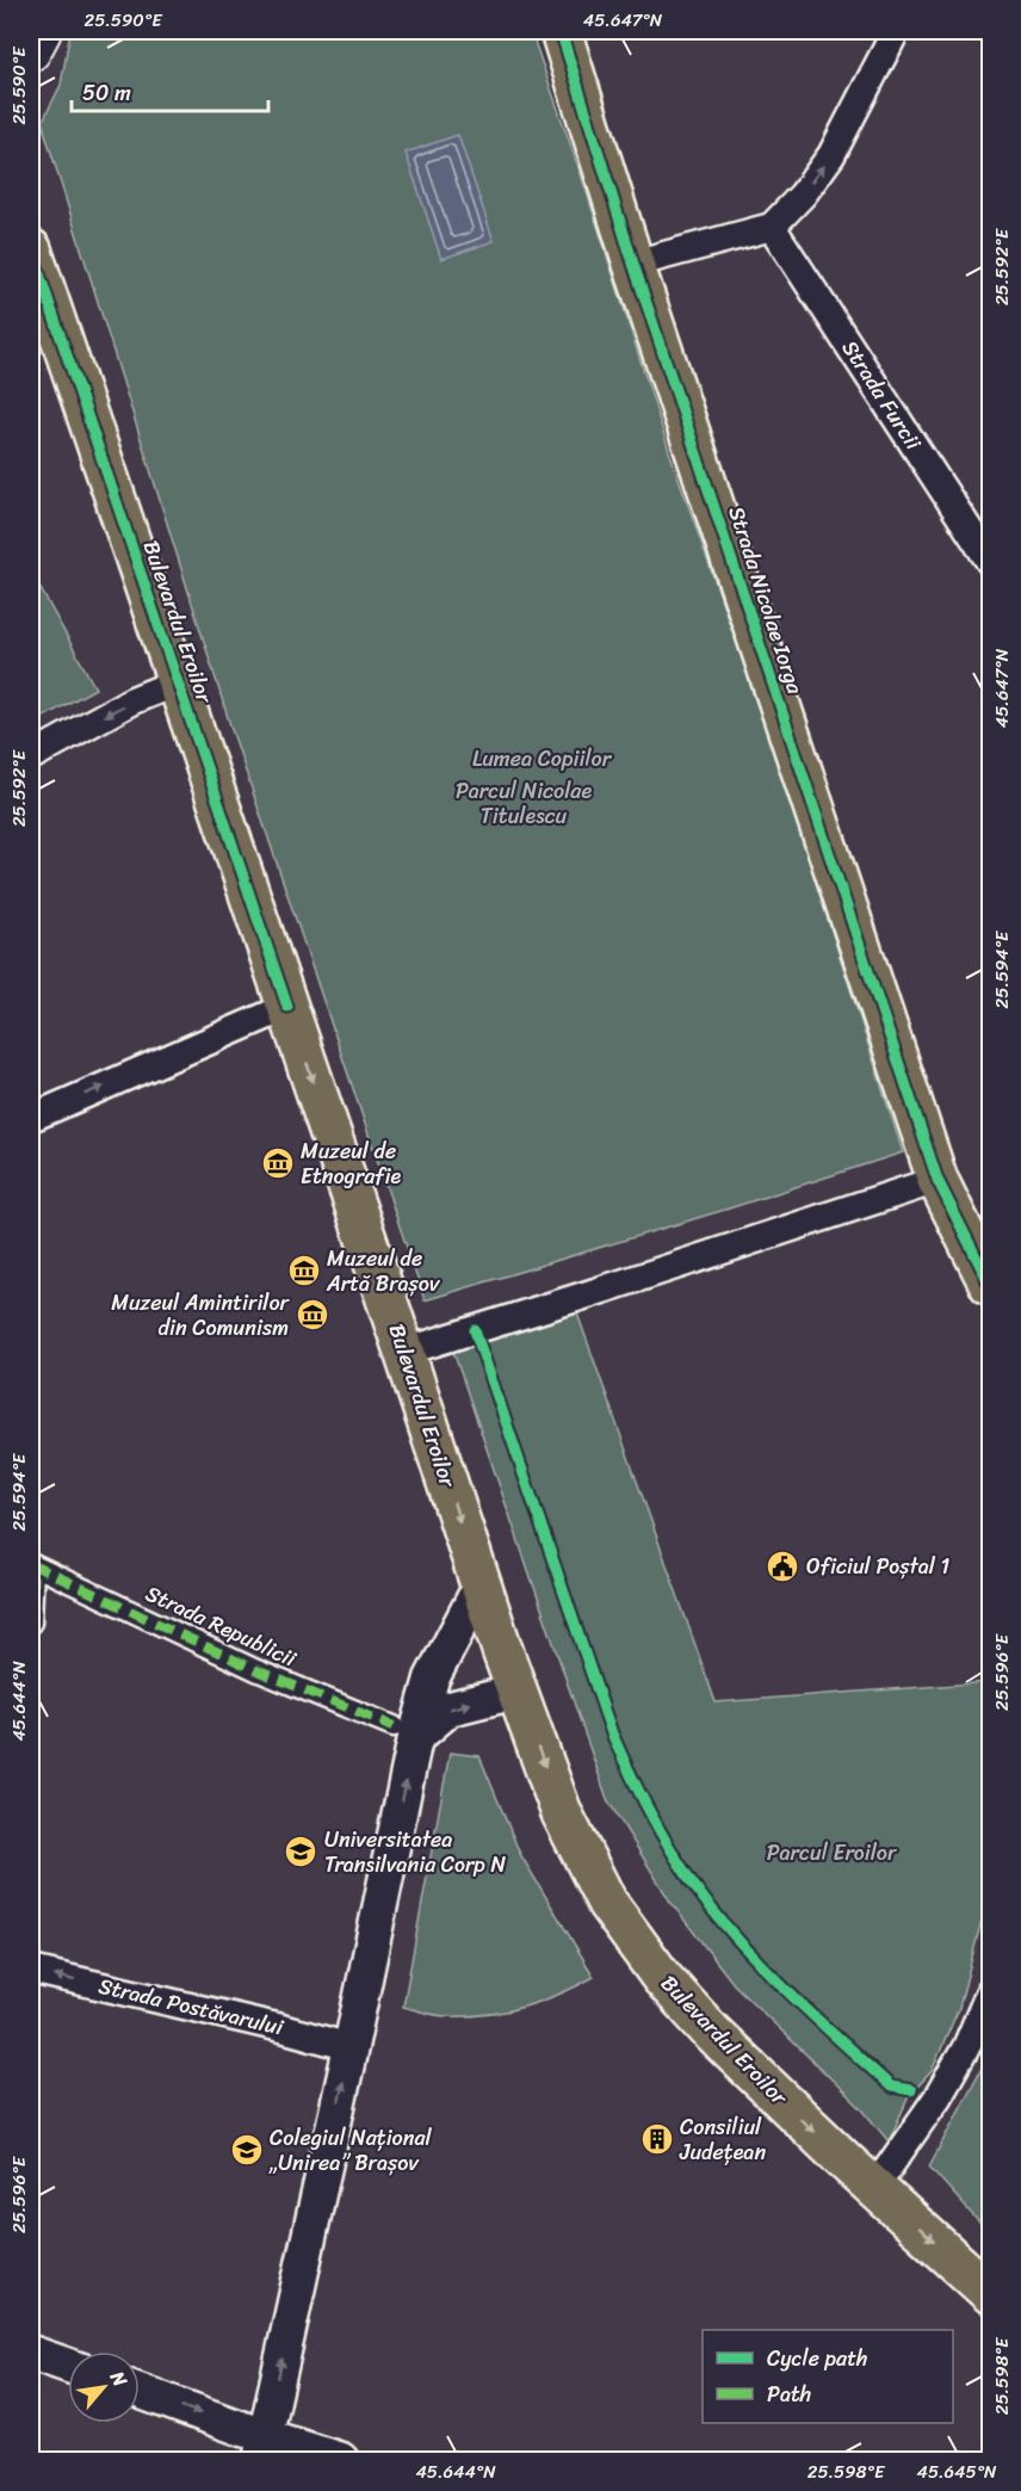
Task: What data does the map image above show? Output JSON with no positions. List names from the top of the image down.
{
  "streets": {
    "main road": ["Strada Nicolae Iorga", "Bulevardul Eroilor"],
    "street": ["Strada Furcii", "Strada Republicii", "Strada Postăvarului"]
  },
  "one_way": ["Bulevardul Eroilor", "Strada Postăvarului"],
  "parks": ["Lumea Copiilor", "Parcul Nicolae Titulescu", "Parcul Eroilor"],
  "places": {
    "museum": ["Muzeul de Etnografie", "Muzeul de Artă Brașov", "Muzeul Amintirilor din Comunism"],
    "public building": ["Oficiul Poștal 1"],
    "school or university": ["Universitatea Transilvania Corp N", "Colegiul Național „Unirea” Brașov"],
    "building": ["Consiliul Județean"]
  },
  "legend": ["Cycle path", "Path"],
  "scale_bar": "50 m",
  "north": "top right",
  "coordinates": [
    "25.590°E",
    "45.647°N",
    "25.592°E",
    "25.594°E",
    "25.596°E",
    "45.644°N",
    "25.598°E",
    "45.645°N"
  ]
}
